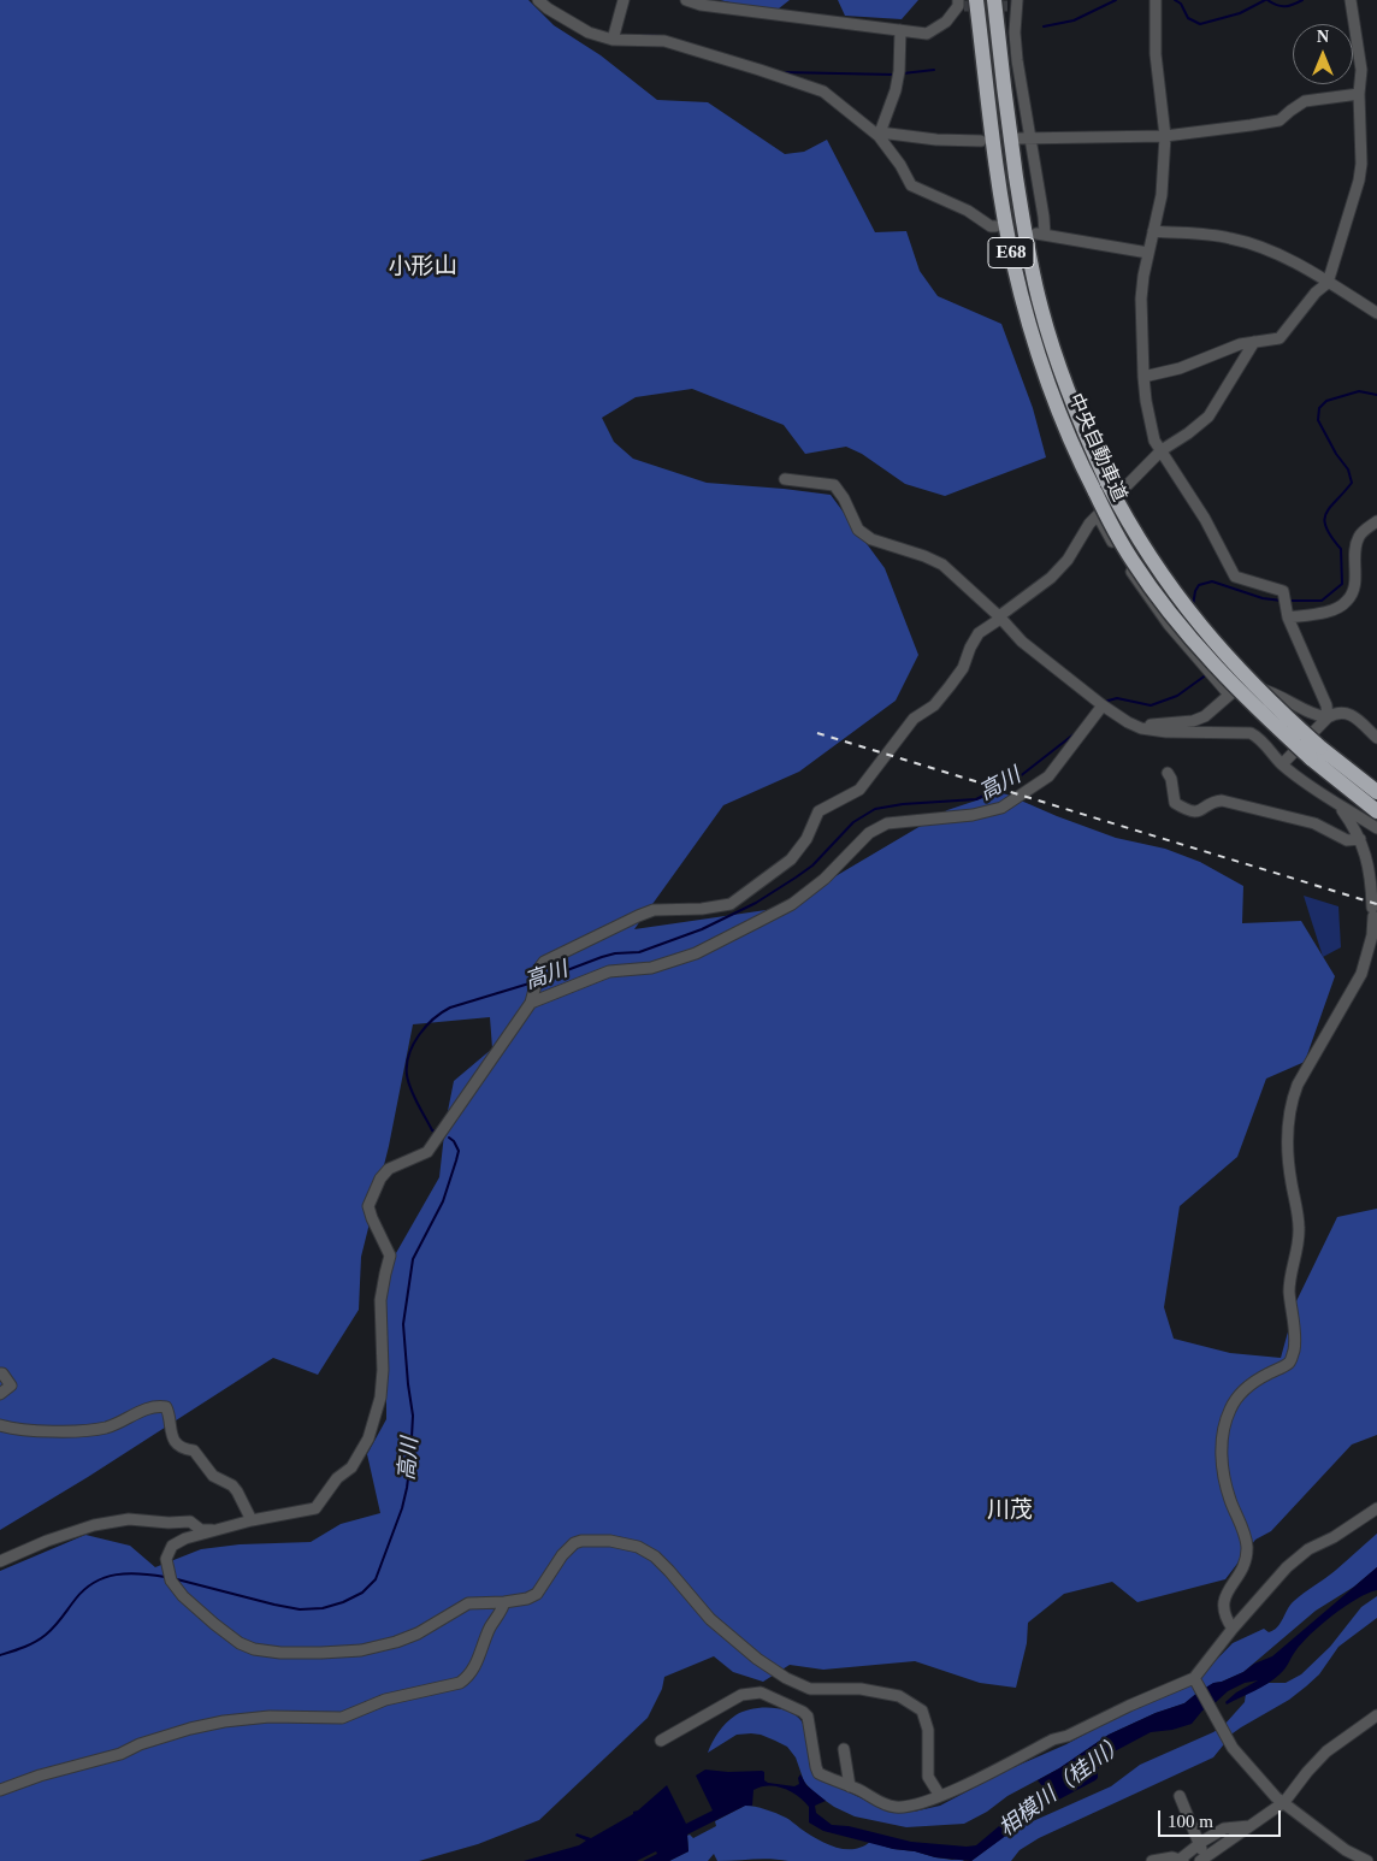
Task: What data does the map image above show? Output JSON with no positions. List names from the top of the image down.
{
  "streets": {
    "highway": ["E68", "中央自動車道"]
  },
  "districts": ["小形山", "川茂"],
  "water": ["高川", "相模川（桂川）"],
  "scale_bar": "100 m",
  "north": "top"
}
